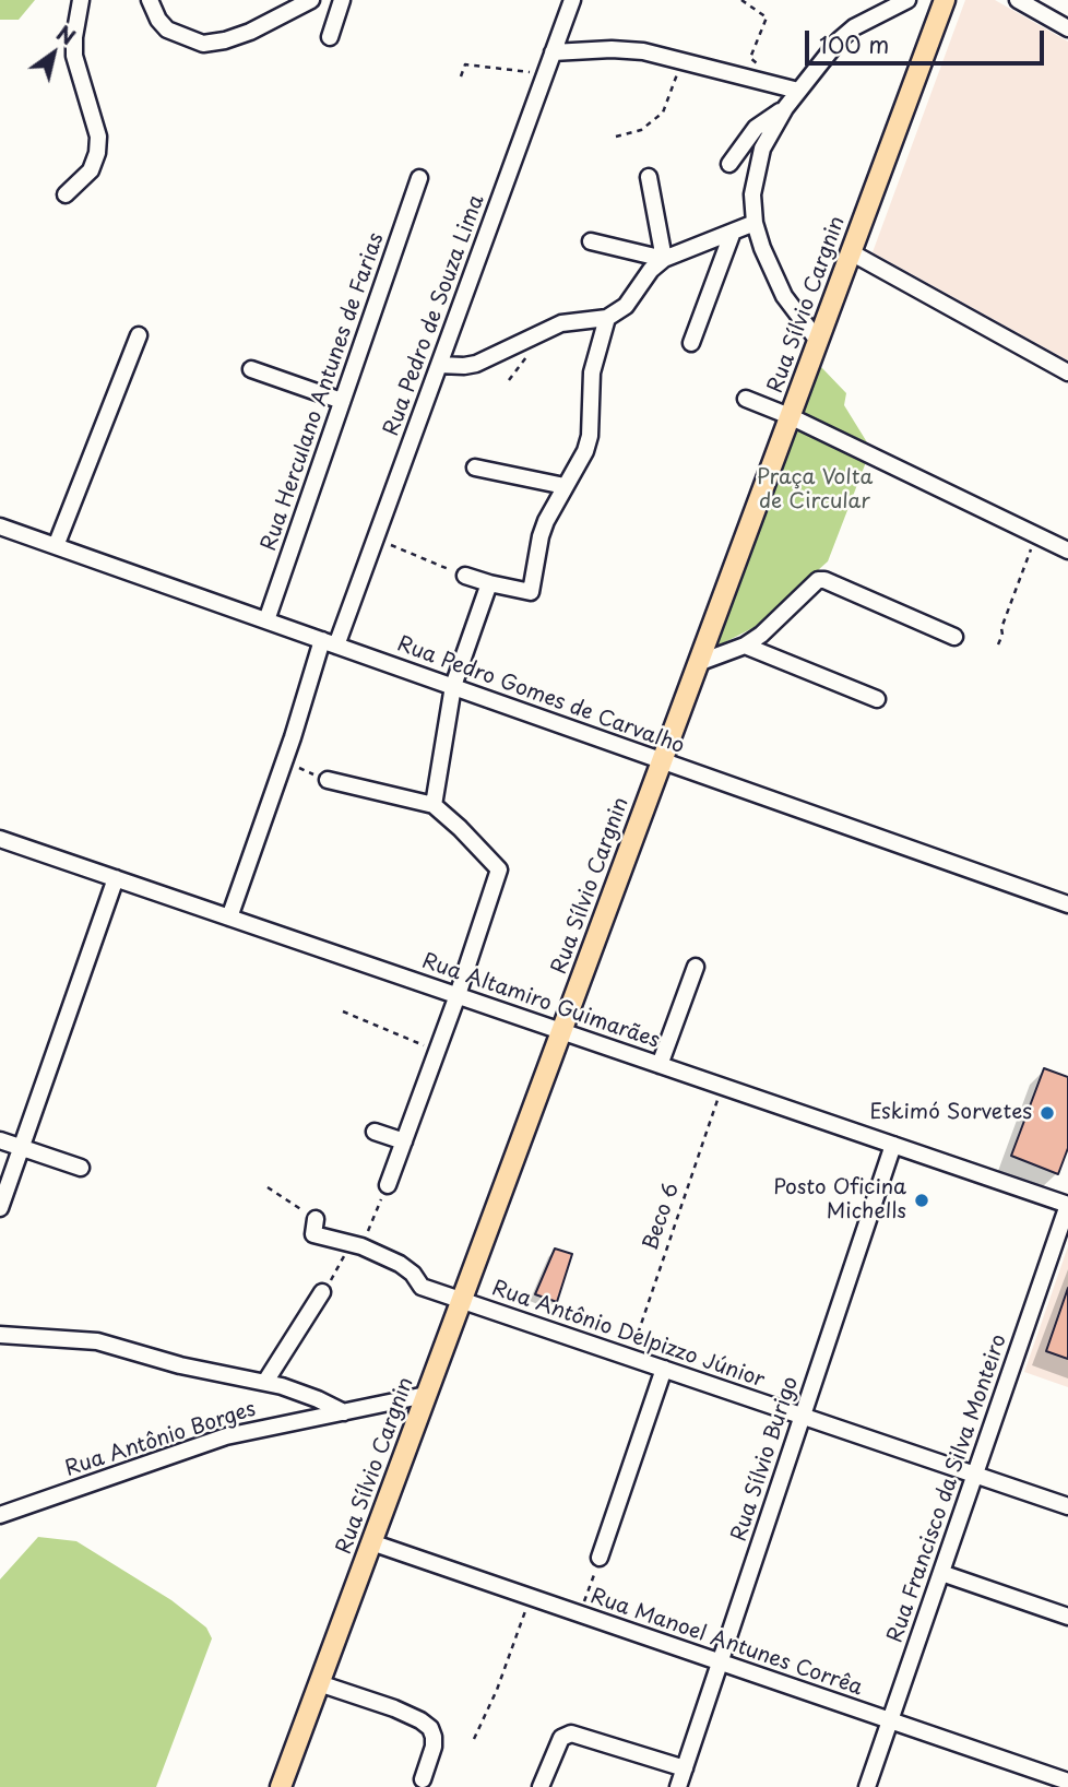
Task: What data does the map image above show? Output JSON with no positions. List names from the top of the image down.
{
  "streets": {
    "main road": ["Rua Sílvio Cargnin"],
    "street": [
      "Rua Pedro de Souza Lima",
      "Rua Herculano Antunes de Farias",
      "Rua Pedro Gomes de Carvalho",
      "Rua Altamiro Guimarães",
      "Rua Antônio Delpizzo Júnior",
      "Rua Antônio Borges",
      "Rua Sílvio Burigo",
      "Rua Francisco da Silva Monteiro",
      "Rua Manoel Antunes Corrêa"
    ],
    "path": ["Beco 6"]
  },
  "crossings": [
    ["Rua Sílvio Cargnin", "Rua Pedro Gomes de Carvalho"],
    ["Rua Sílvio Cargnin", "Rua Altamiro Guimarães"],
    ["Rua Sílvio Cargnin", "Rua Antônio Delpizzo Júnior"],
    ["Rua Sílvio Cargnin", "Rua Antônio Borges"],
    ["Rua Sílvio Cargnin", "Rua Manoel Antunes Corrêa"],
    ["Rua Pedro de Souza Lima", "Rua Pedro Gomes de Carvalho"],
    ["Rua Pedro de Souza Lima", "Rua Altamiro Guimarães"],
    ["Rua Herculano Antunes de Farias", "Rua Pedro Gomes de Carvalho"],
    ["Rua Altamiro Guimarães", "Beco 6"],
    ["Rua Altamiro Guimarães", "Rua Sílvio Burigo"],
    ["Rua Altamiro Guimarães", "Rua Francisco da Silva Monteiro"],
    ["Beco 6", "Rua Antônio Delpizzo Júnior"],
    ["Rua Antônio Delpizzo Júnior", "Rua Sílvio Burigo"],
    ["Rua Antônio Delpizzo Júnior", "Rua Francisco da Silva Monteiro"],
    ["Rua Sílvio Burigo", "Rua Manoel Antunes Corrêa"],
    ["Rua Francisco da Silva Monteiro", "Rua Manoel Antunes Corrêa"]
  ],
  "parks": ["Praça Volta de Circular"],
  "places": ["Eskimó Sorvetes", "Posto Oficina Michells"],
  "scale_bar": "100 m",
  "north": "top right"
}
